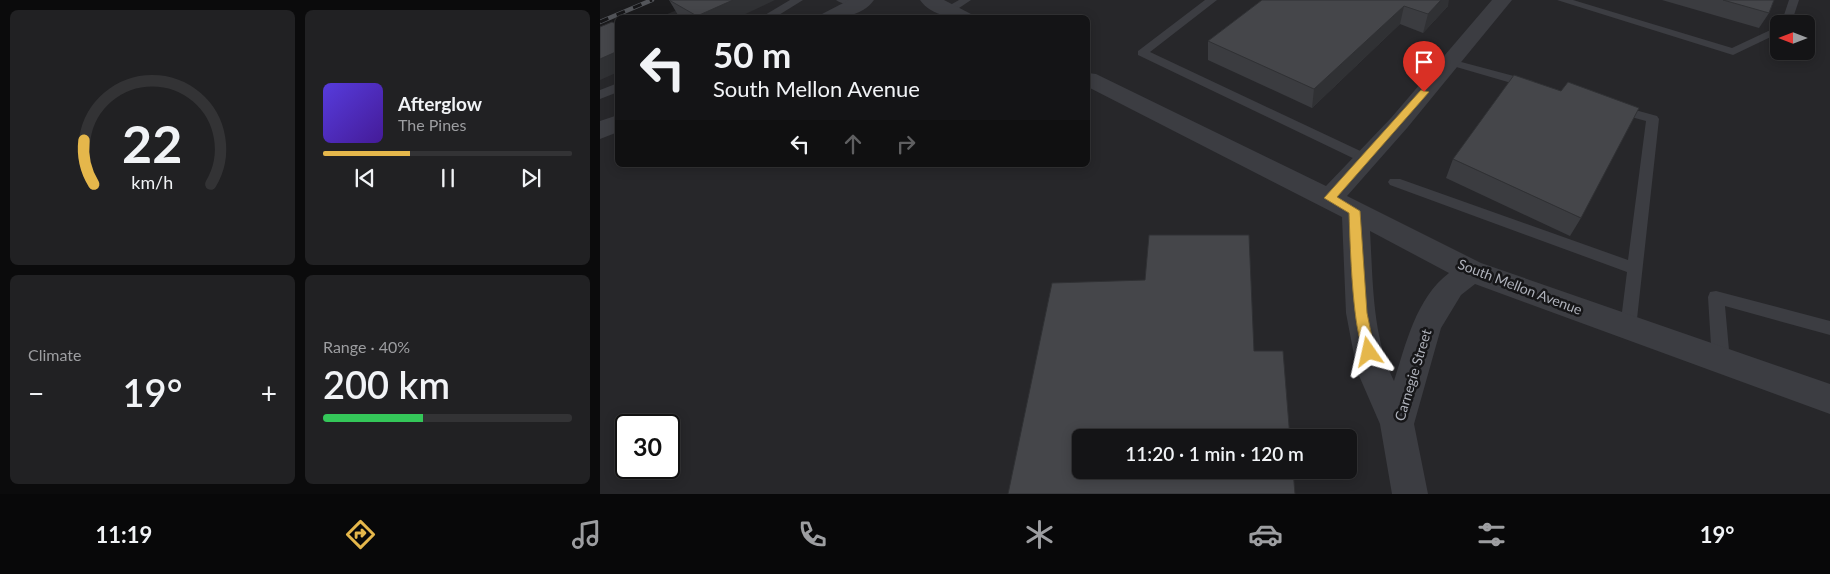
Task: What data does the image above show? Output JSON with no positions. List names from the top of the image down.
{
  "streets": {
    "street": ["South Mellon Avenue", "Carnegie Street"]
  },
  "crossings": [
    ["South Mellon Avenue", "Carnegie Street"]
  ],
  "north": "left",
  "page": {
    "turn": ["50 m", "South Mellon Avenue"],
    "song": ["Afterglow", "The Pines"],
    "tile": [
      "Climate",
      ["Range · 40%", "200 km"]
    ],
    "heat": ["−", "19°", "+"],
    "limit": "30",
    "trip": "11:20 · 1 min · 120 m",
    "tabs": ["11:19", "19°"],
    "gauge": ["22", "km/h"]
  }
}
